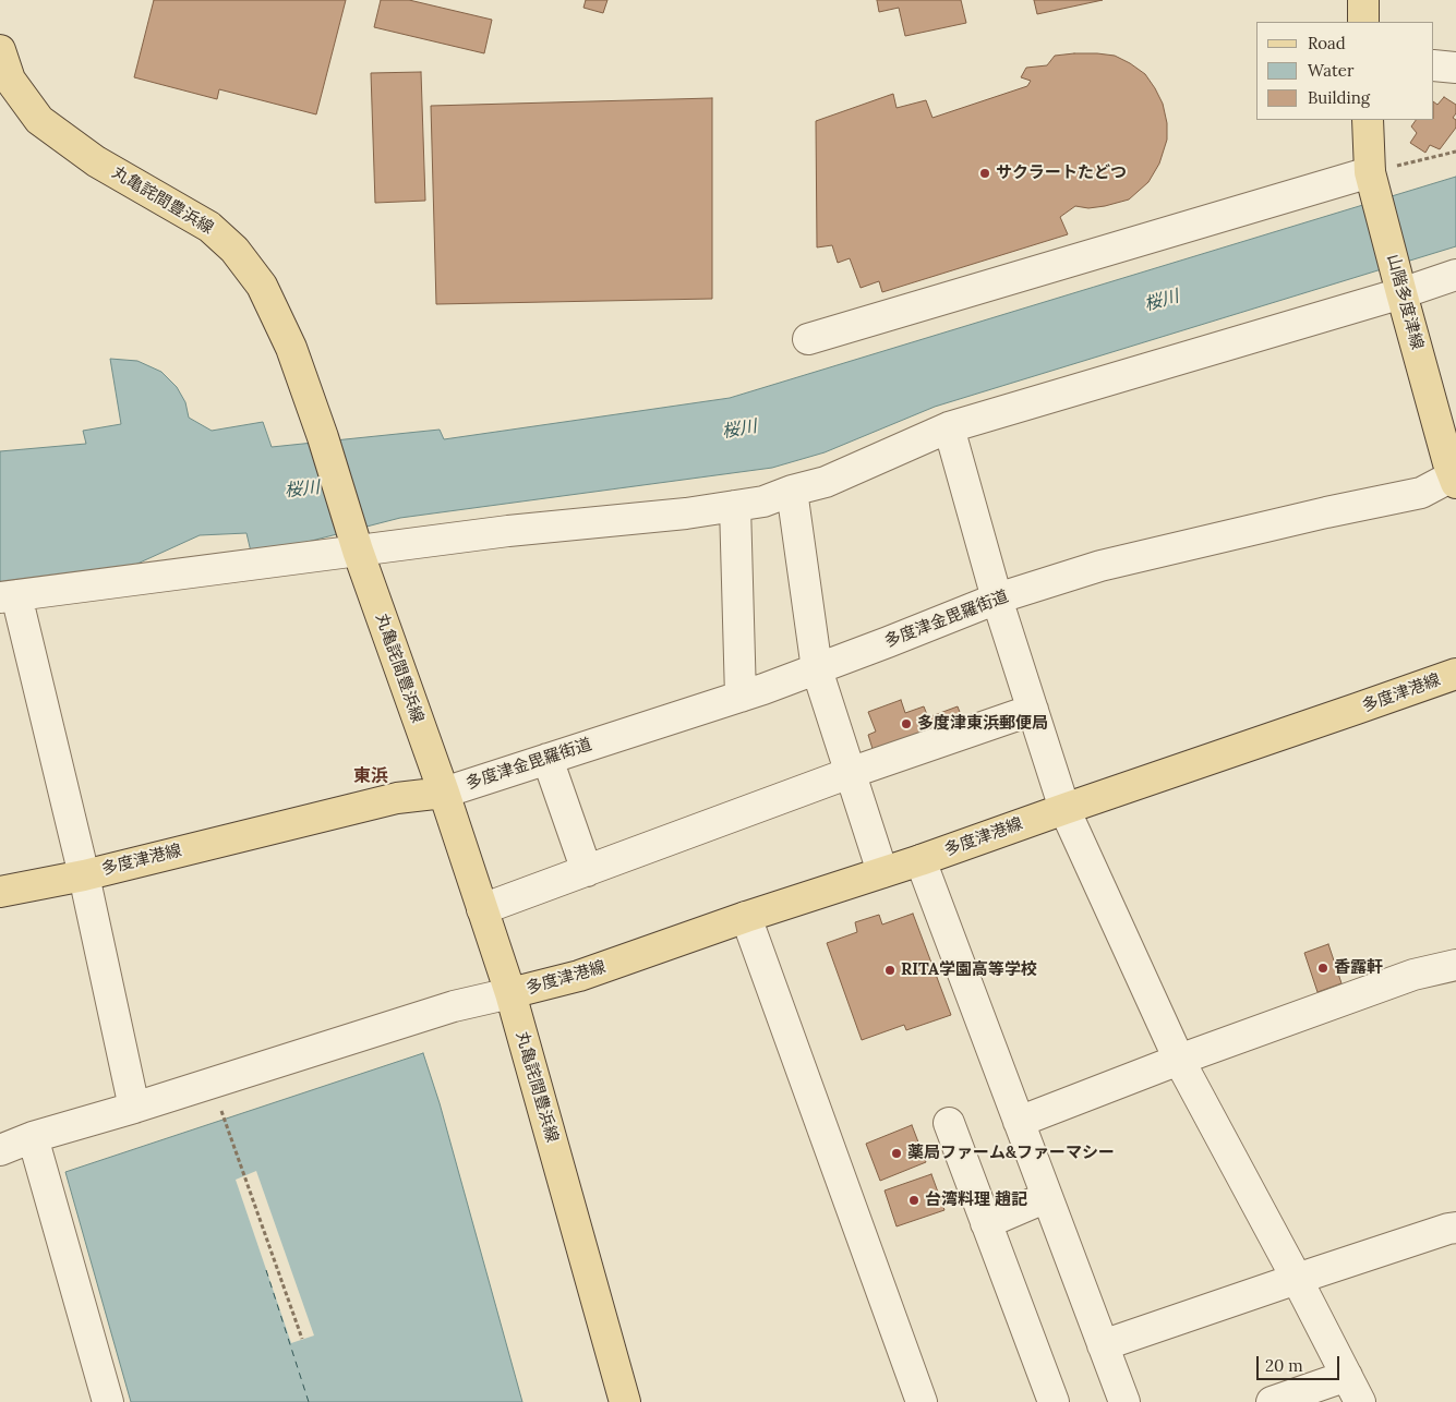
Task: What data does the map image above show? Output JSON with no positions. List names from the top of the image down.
{
  "streets": {
    "main road": ["丸亀詫間豊浜線", "山階多度津線", "多度津港線"],
    "street": ["多度津金毘羅街道"]
  },
  "crossings": [
    ["丸亀詫間豊浜線", "多度津金毘羅街道"],
    ["丸亀詫間豊浜線", "多度津港線"],
    ["山階多度津線", "多度津金毘羅街道"],
    ["多度津金毘羅街道", "多度津港線"]
  ],
  "districts": ["東浜"],
  "water": ["桜川"],
  "places": [
    "サクラートたどつ",
    "多度津東浜郵便局",
    "香露軒",
    "RITA学園高等学校",
    "薬局ファーム&ファーマシー",
    "台湾料理 趙記"
  ],
  "legend": ["Road", "Water", "Building"],
  "scale_bar": "20 m"
}
